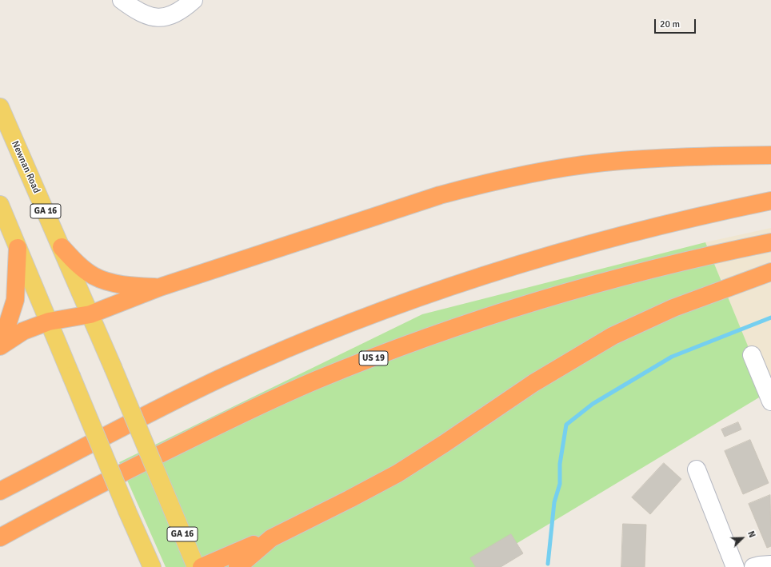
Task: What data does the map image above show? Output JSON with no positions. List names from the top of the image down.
{
  "streets": {
    "highway": ["US 19"],
    "main road": ["Newnan Road", "GA 16"]
  },
  "crossings": [
    ["Newnan Road", "GA 16"]
  ],
  "scale_bar": "20 m",
  "north": "top right"
}
